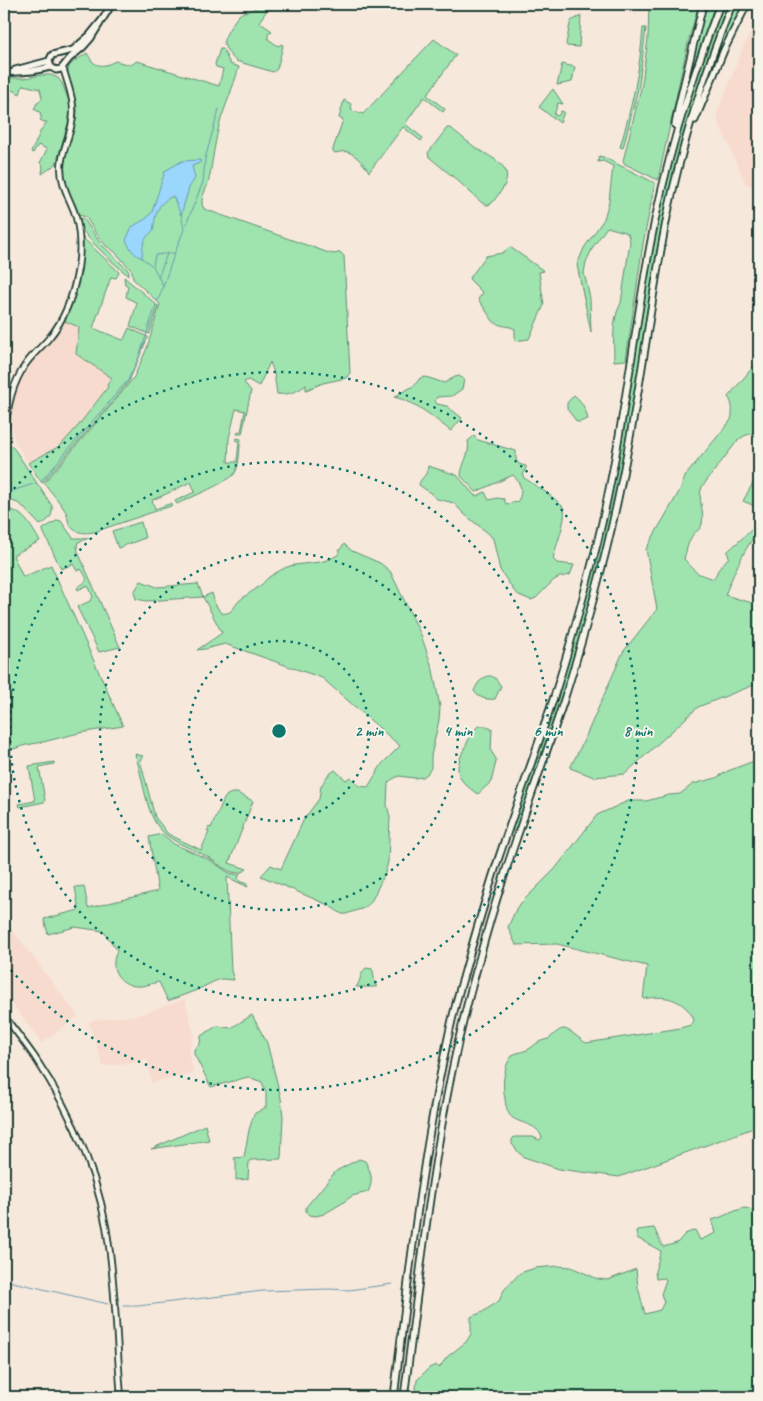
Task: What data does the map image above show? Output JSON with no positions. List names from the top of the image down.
{
  "rings": [
    "2 min",
    "4 min",
    "6 min",
    "8 min"
  ]
}
